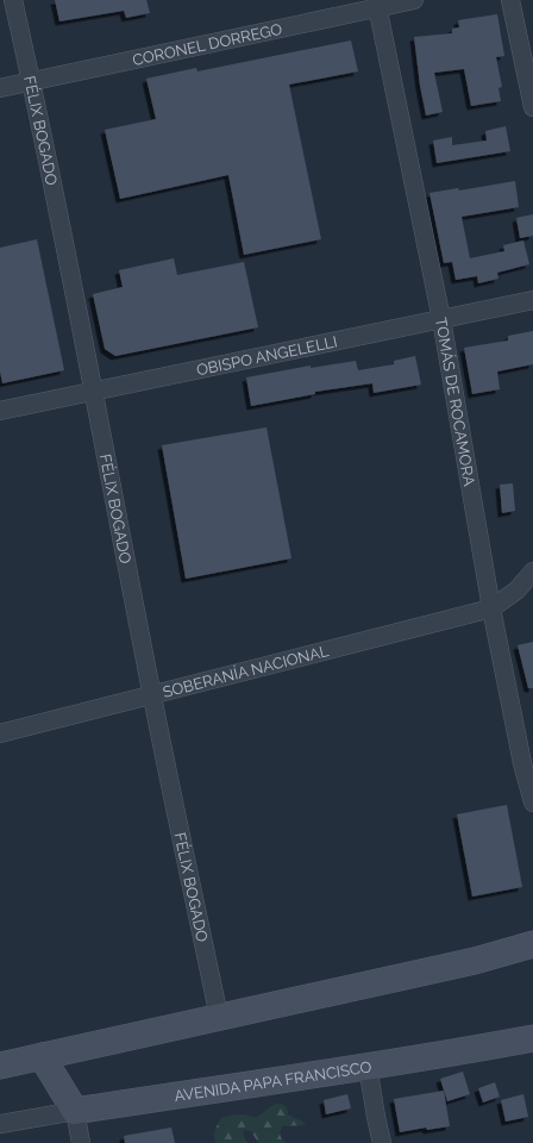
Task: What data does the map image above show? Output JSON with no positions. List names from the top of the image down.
{
  "streets": {
    "main road": ["AVENIDA PAPA FRANCISCO"],
    "street": [
      "CORONEL DORREGO",
      "FÉLIX BOGADO",
      "OBISPO ANGELELLI",
      "TOMÁS DE ROCAMORA",
      "SOBERANÍA NACIONAL"
    ]
  },
  "crossings": [
    ["CORONEL DORREGO", "FÉLIX BOGADO"],
    ["CORONEL DORREGO", "TOMÁS DE ROCAMORA"],
    ["FÉLIX BOGADO", "OBISPO ANGELELLI"],
    ["FÉLIX BOGADO", "SOBERANÍA NACIONAL"],
    ["OBISPO ANGELELLI", "TOMÁS DE ROCAMORA"],
    ["TOMÁS DE ROCAMORA", "SOBERANÍA NACIONAL"]
  ]
}
